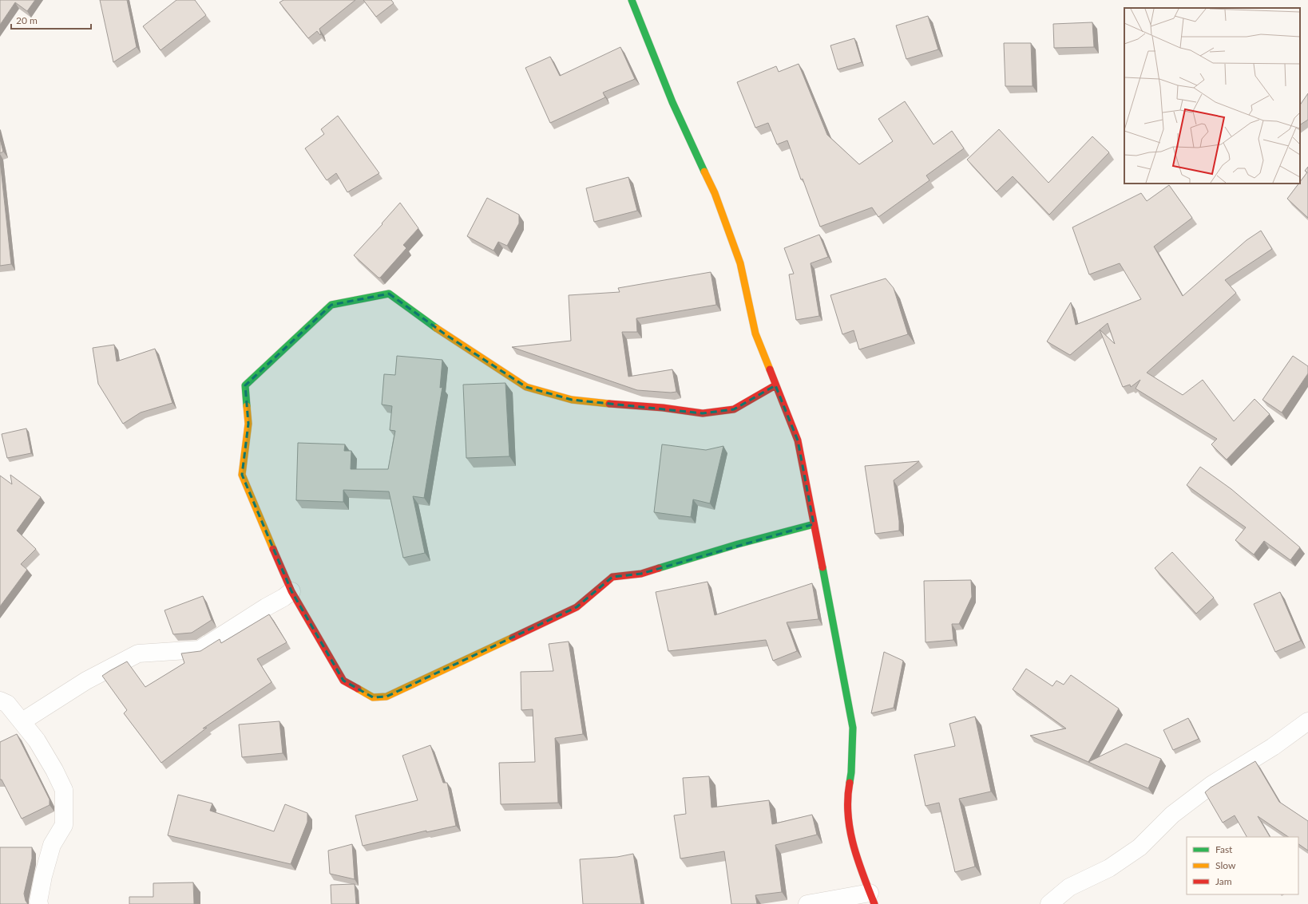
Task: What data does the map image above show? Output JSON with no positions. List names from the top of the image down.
{
  "legend": ["Fast", "Slow", "Jam"],
  "scale_bar": "20 m"
}
